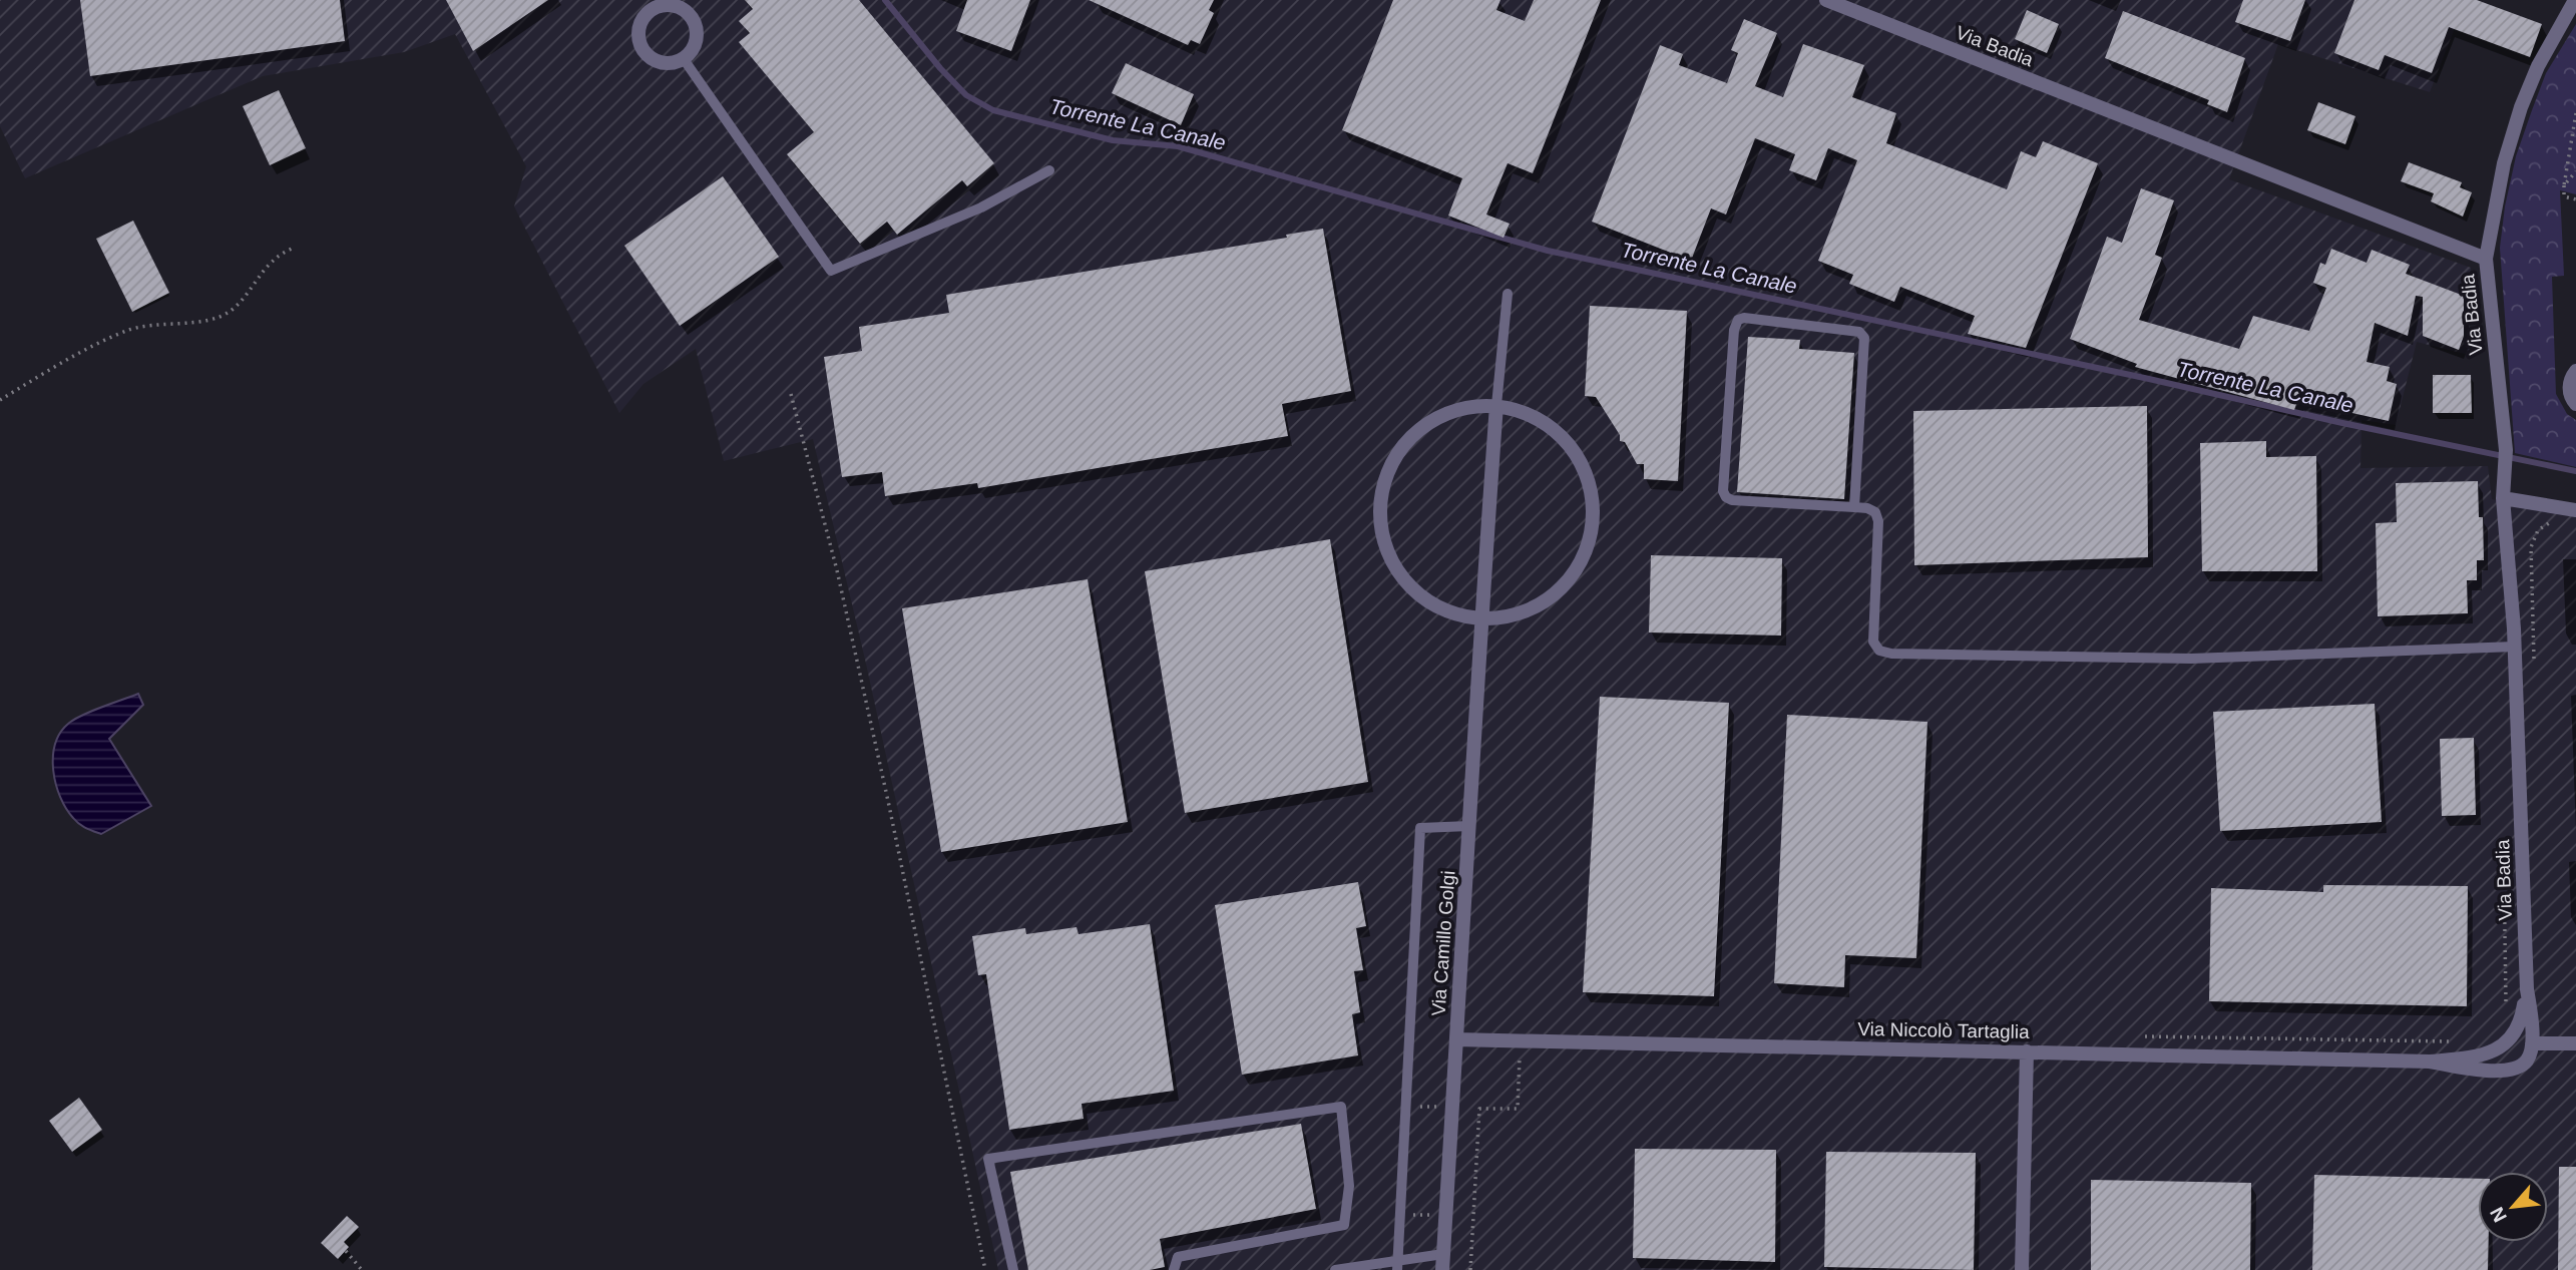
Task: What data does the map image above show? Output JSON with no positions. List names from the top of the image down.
{
  "streets": {
    "street": ["Via Badia", "Via Camillo Golgi", "Via Niccolò Tartaglia"]
  },
  "crossings": [
    ["Via Badia", "Via Niccolò Tartaglia"],
    ["Via Camillo Golgi", "Via Niccolò Tartaglia"]
  ],
  "water": ["Torrente La Canale"],
  "north": "bottom left"
}
